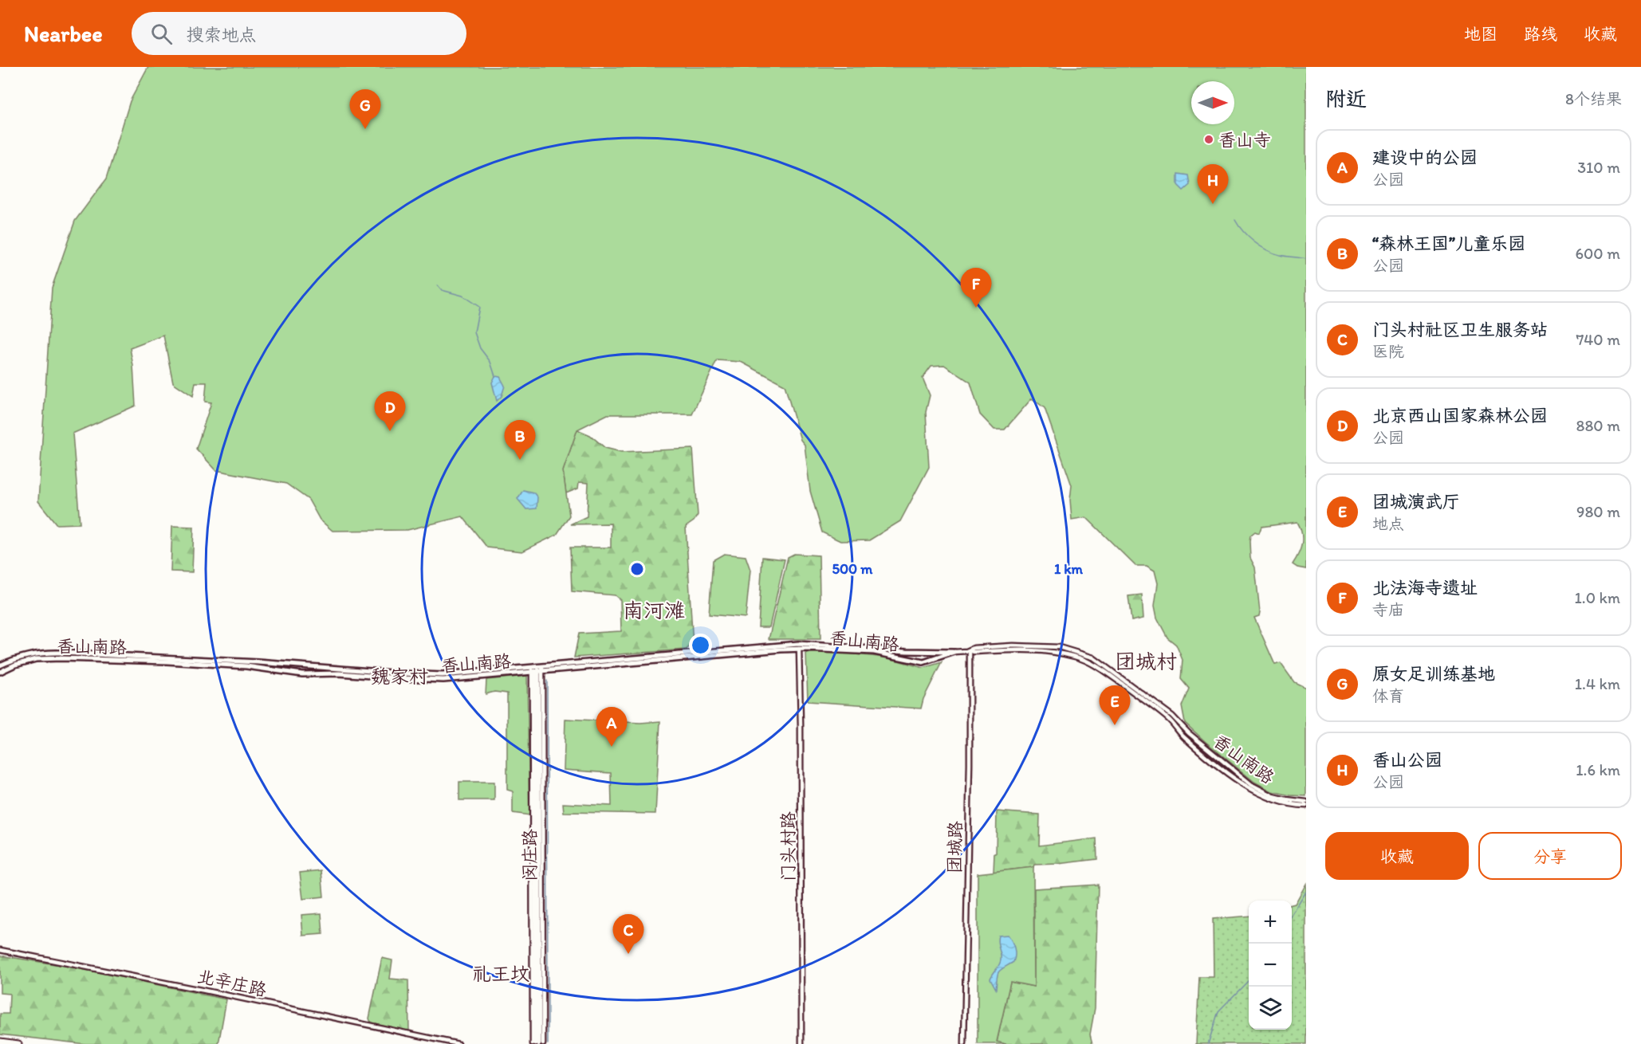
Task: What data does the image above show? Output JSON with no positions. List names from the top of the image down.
{
  "streets": {
    "main road": ["香山南路", "闵庄路"],
    "street": ["门头村路", "团城路", "北辛庄路"]
  },
  "crossings": [
    ["香山南路", "门头村路"],
    ["香山南路", "团城路"],
    ["香山南路", "闵庄路"]
  ],
  "districts": [
    "南河滩",
    "团城村",
    "魏家村",
    "礼王坟"
  ],
  "places": ["香山寺"],
  "north": "right",
  "page": {
    "header": "Nearbee",
    "search": "搜索地点",
    "nav": ["地图", "路线", "收藏"],
    "heading": ["附近", "8个结果"],
    "pins": [
      "G",
      "H",
      "F",
      "D",
      "B",
      "E",
      "A",
      "C"
    ],
    "list": [
      {
        "mark": "A",
        "name": "建设中的公园",
        "note": "公园",
        "value": "310 m"
      },
      {
        "mark": "B",
        "name": "“森林王国”儿童乐园",
        "note": "公园",
        "value": "600 m"
      },
      {
        "mark": "C",
        "name": "门头村社区卫生服务站",
        "note": "医院",
        "value": "740 m"
      },
      {
        "mark": "D",
        "name": "北京西山国家森林公园",
        "note": "公园",
        "value": "880 m"
      },
      {
        "mark": "E",
        "name": "团城演武厅",
        "note": "地点",
        "value": "980 m"
      },
      {
        "mark": "F",
        "name": "北法海寺遗址",
        "note": "寺庙",
        "value": "1.0 km"
      },
      {
        "mark": "G",
        "name": "原女足训练基地",
        "note": "体育",
        "value": "1.4 km"
      },
      {
        "mark": "H",
        "name": "香山公园",
        "note": "公园",
        "value": "1.6 km"
      }
    ],
    "buttons": ["收藏", "分享"],
    "map_buttons": ["+", "−"]
  },
  "rings": ["500 m", "1 km"]
}
